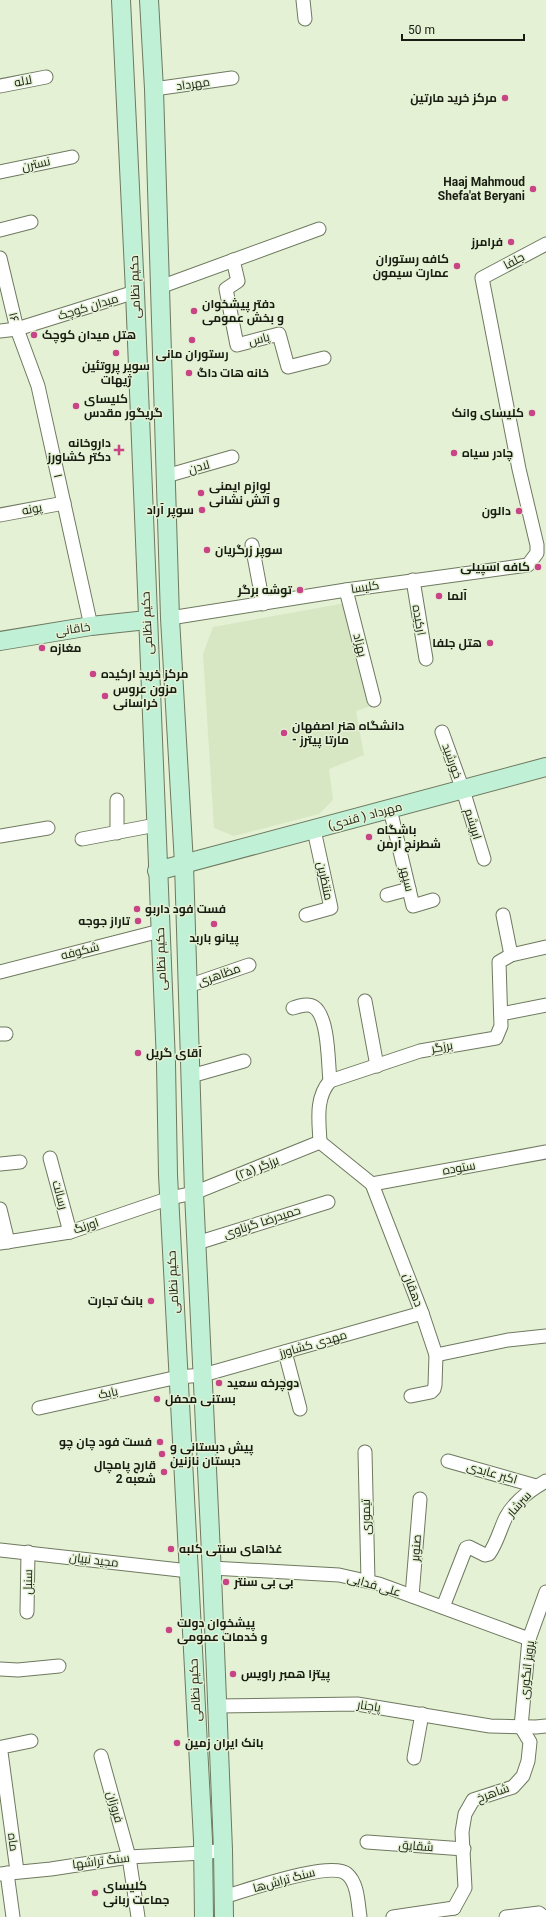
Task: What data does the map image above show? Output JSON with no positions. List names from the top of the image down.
{
  "streets": {
    "main road": ["حکیم نظامی", "خاقانی", "مهرداد ( قندی)"],
    "street": [
      "لاله",
      "مهرداد",
      "نسترن",
      "جلفا",
      "میدان کوچک",
      "۱۶",
      "پاس",
      "لادن",
      "۱",
      "پونه",
      "کلیسا",
      "ارکیده",
      "بهزاد",
      "خورشید",
      "ابریشم",
      "سپهر",
      "منتظرین",
      "شکوفه",
      "مظاهری",
      "برزگر",
      "برزگر (۲۵)",
      "ستوده",
      "رسالت",
      "حمیدرضا گرناوی",
      "اورنگ",
      "دهقان",
      "مهدی کشاورز",
      "بابک",
      "اکبر عابدی",
      "سرشار",
      "تیموری",
      "صنوبر",
      "مجید نبیان",
      "سنبل",
      "علی فدایی",
      "پرویز انگوری",
      "پاچنار",
      "شاهرخ",
      "فروزان",
      "ماه",
      "شقایق",
      "سنگ تراشها",
      "سنگ تراش‌ها"
    ]
  },
  "crossings": [
    ["مهرداد", "حکیم نظامی"],
    ["جلفا", "کلیسا"],
    ["حکیم نظامی", "میدان کوچک"],
    ["حکیم نظامی", "لادن"],
    ["حکیم نظامی", "کلیسا"],
    ["حکیم نظامی", "خاقانی"],
    ["حکیم نظامی", "مهرداد ( قندی)"],
    ["حکیم نظامی", "شکوفه"],
    ["حکیم نظامی", "مظاهری"],
    ["حکیم نظامی", "برزگر (۲۵)"],
    ["حکیم نظامی", "حمیدرضا گرناوی"],
    ["حکیم نظامی", "اورنگ"],
    ["حکیم نظامی", "مهدی کشاورز"],
    ["حکیم نظامی", "بابک"],
    ["حکیم نظامی", "مجید نبیان"],
    ["حکیم نظامی", "علی فدایی"],
    ["حکیم نظامی", "پاچنار"],
    ["حکیم نظامی", "سنگ تراشها"],
    ["حکیم نظامی", "سنگ تراش‌ها"],
    ["میدان کوچک", "۱۶"],
    ["میدان کوچک", "۱"],
    ["۱۶", "۱"],
    ["۱", "پونه"],
    ["۱", "خاقانی"],
    ["کلیسا", "ارکیده"],
    ["کلیسا", "بهزاد"],
    ["خورشید", "مهرداد ( قندی)"],
    ["خورشید", "ابریشم"],
    ["مهرداد ( قندی)", "ابریشم"],
    ["مهرداد ( قندی)", "سپهر"],
    ["مهرداد ( قندی)", "منتظرین"],
    ["برزگر (۲۵)", "اورنگ"],
    ["برزگر (۲۵)", "دهقان"],
    ["ستوده", "دهقان"],
    ["رسالت", "اورنگ"],
    ["دهقان", "مهدی کشاورز"],
    ["مهدی کشاورز", "بابک"],
    ["اکبر عابدی", "سرشار"],
    ["سرشار", "علی فدایی"],
    ["تیموری", "علی فدایی"],
    ["صنوبر", "علی فدایی"],
    ["مجید نبیان", "سنبل"],
    ["علی فدایی", "پرویز انگوری"],
    ["پرویز انگوری", "پاچنار"],
    ["پرویز انگوری", "شاهرخ"],
    ["پاچنار", "شاهرخ"],
    ["شاهرخ", "شقایق"],
    ["فروزان", "سنگ تراشها"],
    ["ماه", "سنگ تراشها"]
  ],
  "places": {
    "other": [
      "مرکز خرید مارتین",
      "Haaj Mahmoud Shefa'at Beryani",
      "فرامرز",
      "کافه رستوران عمارت سیمون",
      "دفتر پیشخوان و بخش عمومی",
      "هتل میدان کوچک",
      "رستوران مانی",
      "سوپر پروتئین ژیهات",
      "خانه هات داگ",
      "کلیسای گریگور مقدس",
      "کلیسای وانک",
      "چادر سیاه",
      "لوازم ایمنی و آتش نشانی",
      "سوپر آراد",
      "دالون",
      "سوپر زرگریان",
      "کافه اسپیلی",
      "توشه برگر",
      "آلما",
      "هتل جلفا",
      "مغازه",
      "مرکز خرید ارکیده",
      "مزون عروس خراسانی",
      "دانشگاه هنر اصفهان - مارتا پیترز",
      "باشگاه شطرنج آرمن",
      "فست فود داربو",
      "تاراز جوجه",
      "پیانو باربد",
      "آقای گریل",
      "بانک تجارت",
      "دوچرخه سعید",
      "بستنی محفل",
      "فست فود چان چو",
      "پیش دبستانی و دبستان نازنین",
      "قارچ پامچال شعبه 2",
      "غذاهای سنتی کلبه",
      "بی بی سنتر",
      "پیشخوان دولت و خدمات عمومی",
      "پیتزا همبر راویس",
      "بانک ایران زمین",
      "کلیسای جماعت ربانی"
    ],
    "health": ["داروخانه دکتر کشاورز"]
  },
  "scale_bar": "50 m"
}
